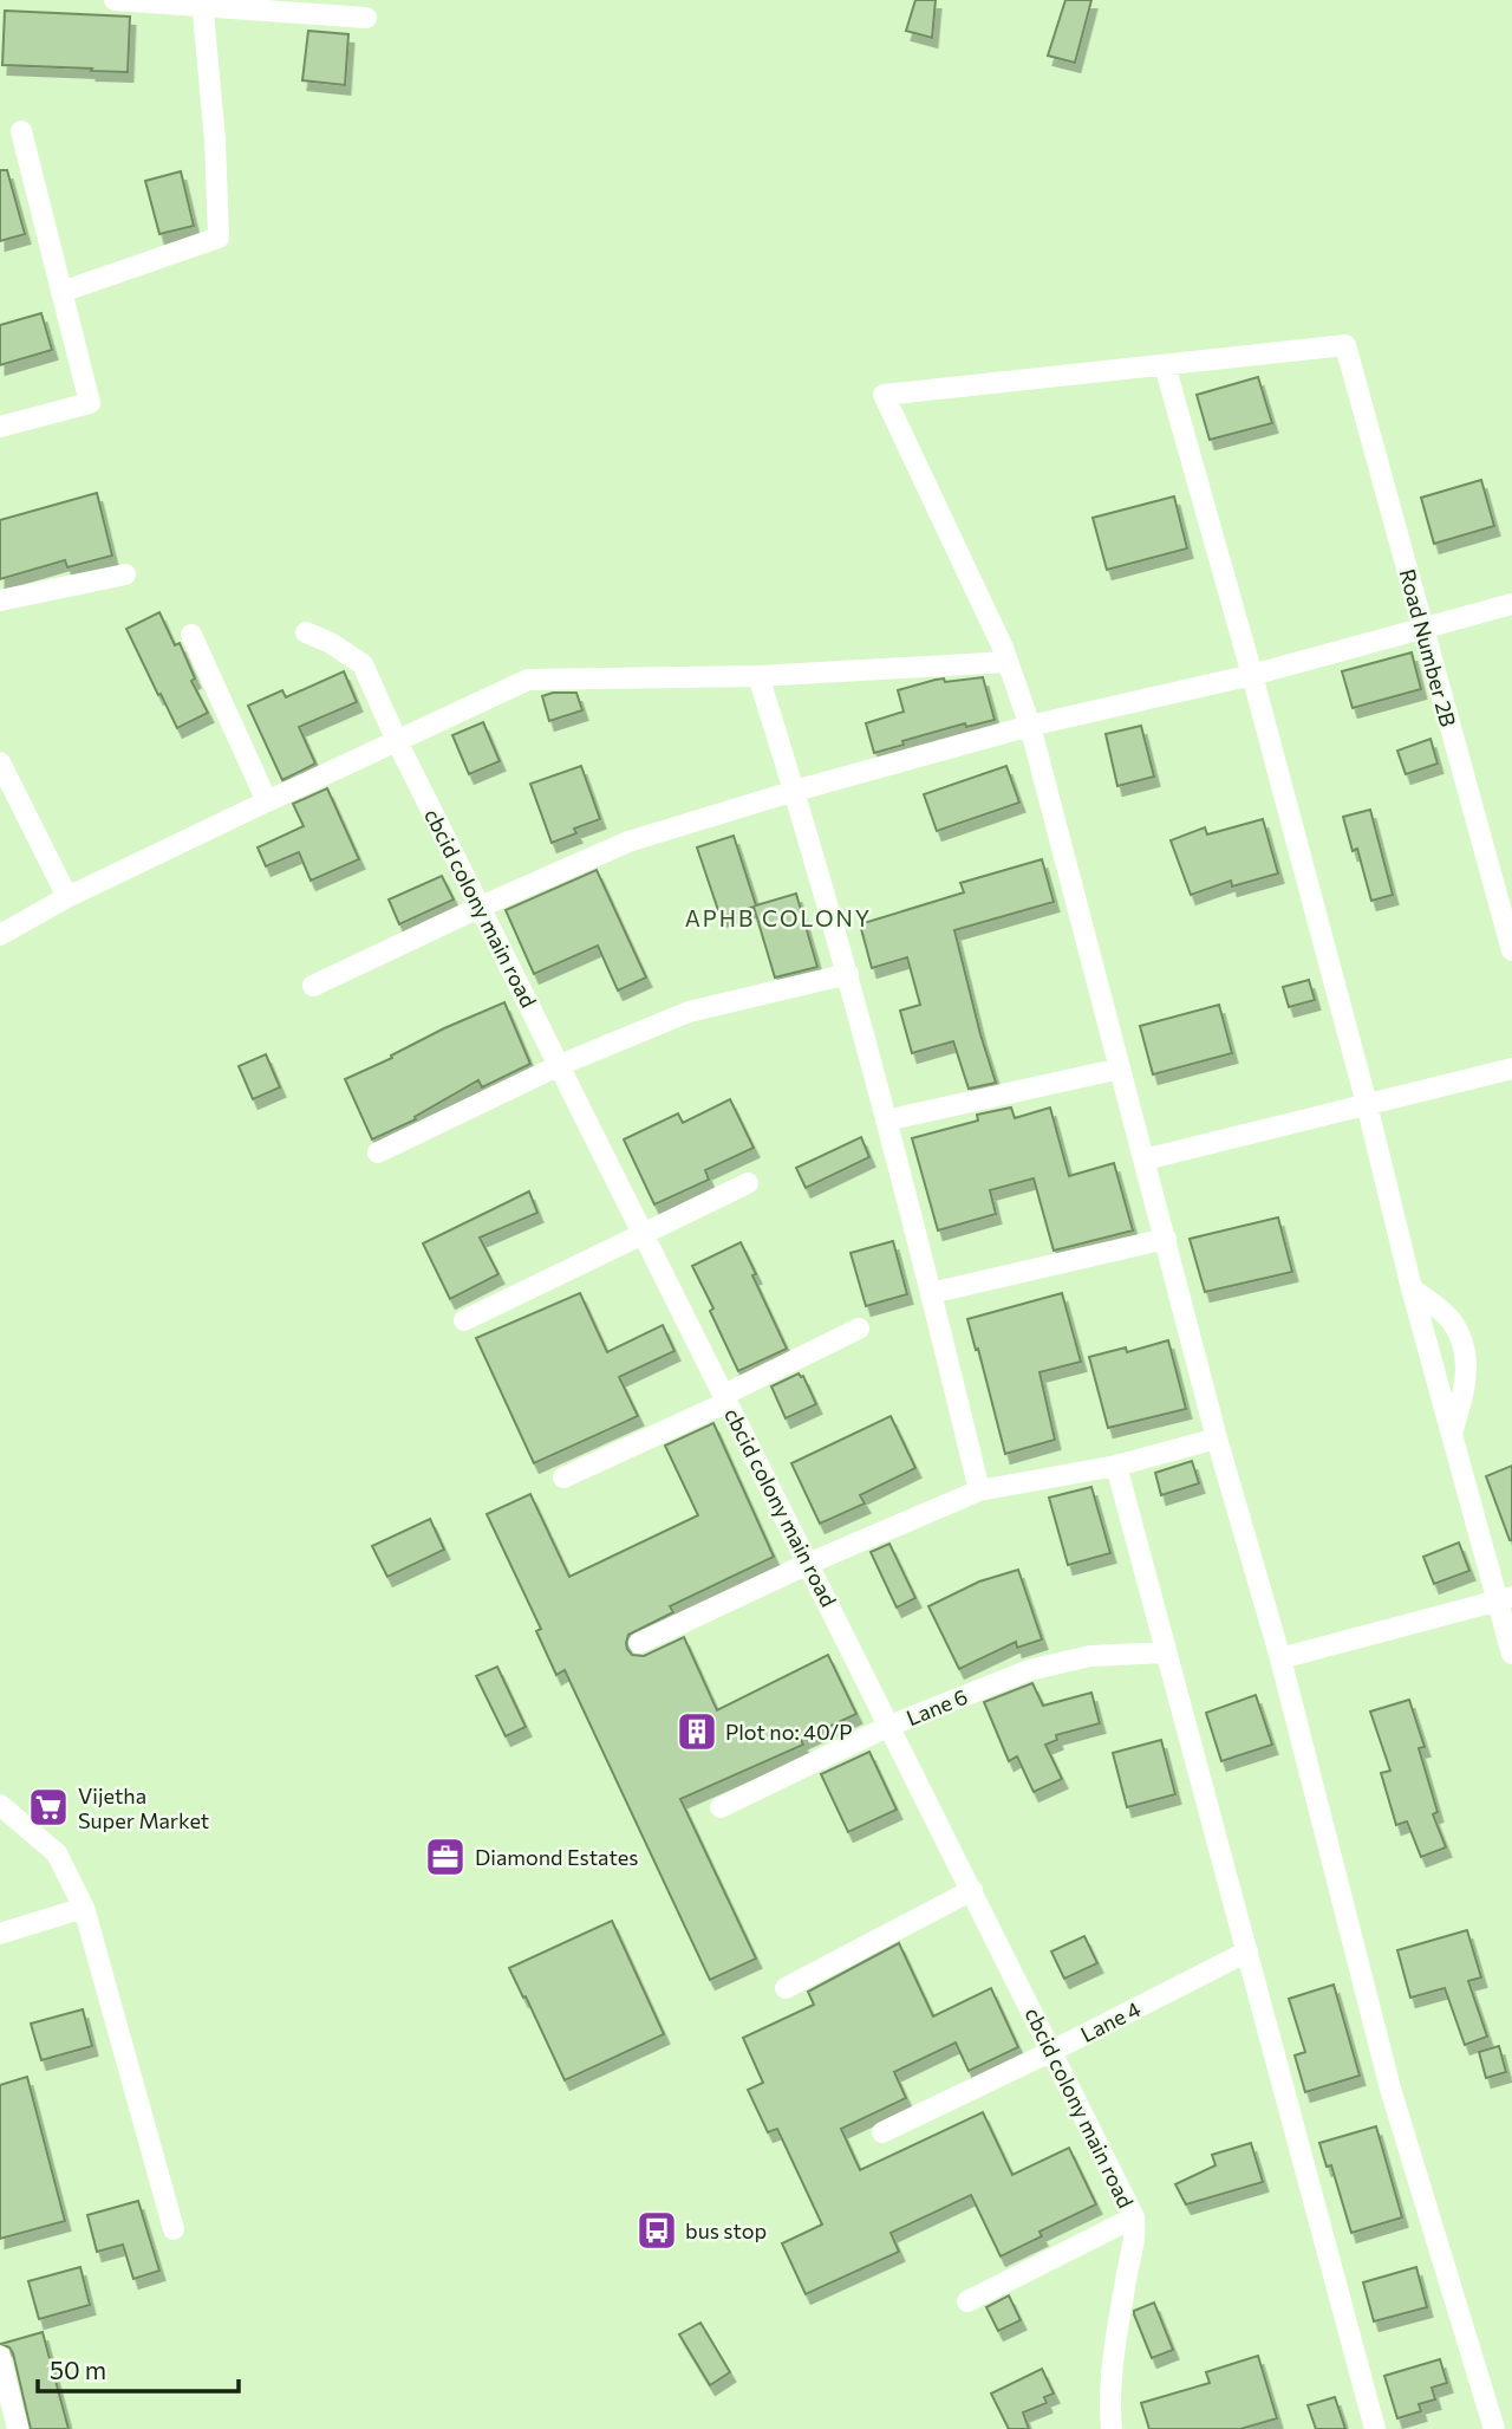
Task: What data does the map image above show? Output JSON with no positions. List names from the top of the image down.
{
  "streets": {
    "street": [
      "Road Number 2B",
      "cbcid colony main road",
      "Lane 6",
      "Lane 4"
    ]
  },
  "crossings": [
    ["cbcid colony main road", "Lane 6"],
    ["cbcid colony main road", "Lane 4"]
  ],
  "districts": ["APHB COLONY"],
  "places": {
    "building": ["Plot no: 40/P"],
    "supermarket": ["Vijetha Super Market"],
    "office": ["Diamond Estates"],
    "bus stop": ["bus stop"]
  },
  "scale_bar": "50 m"
}
